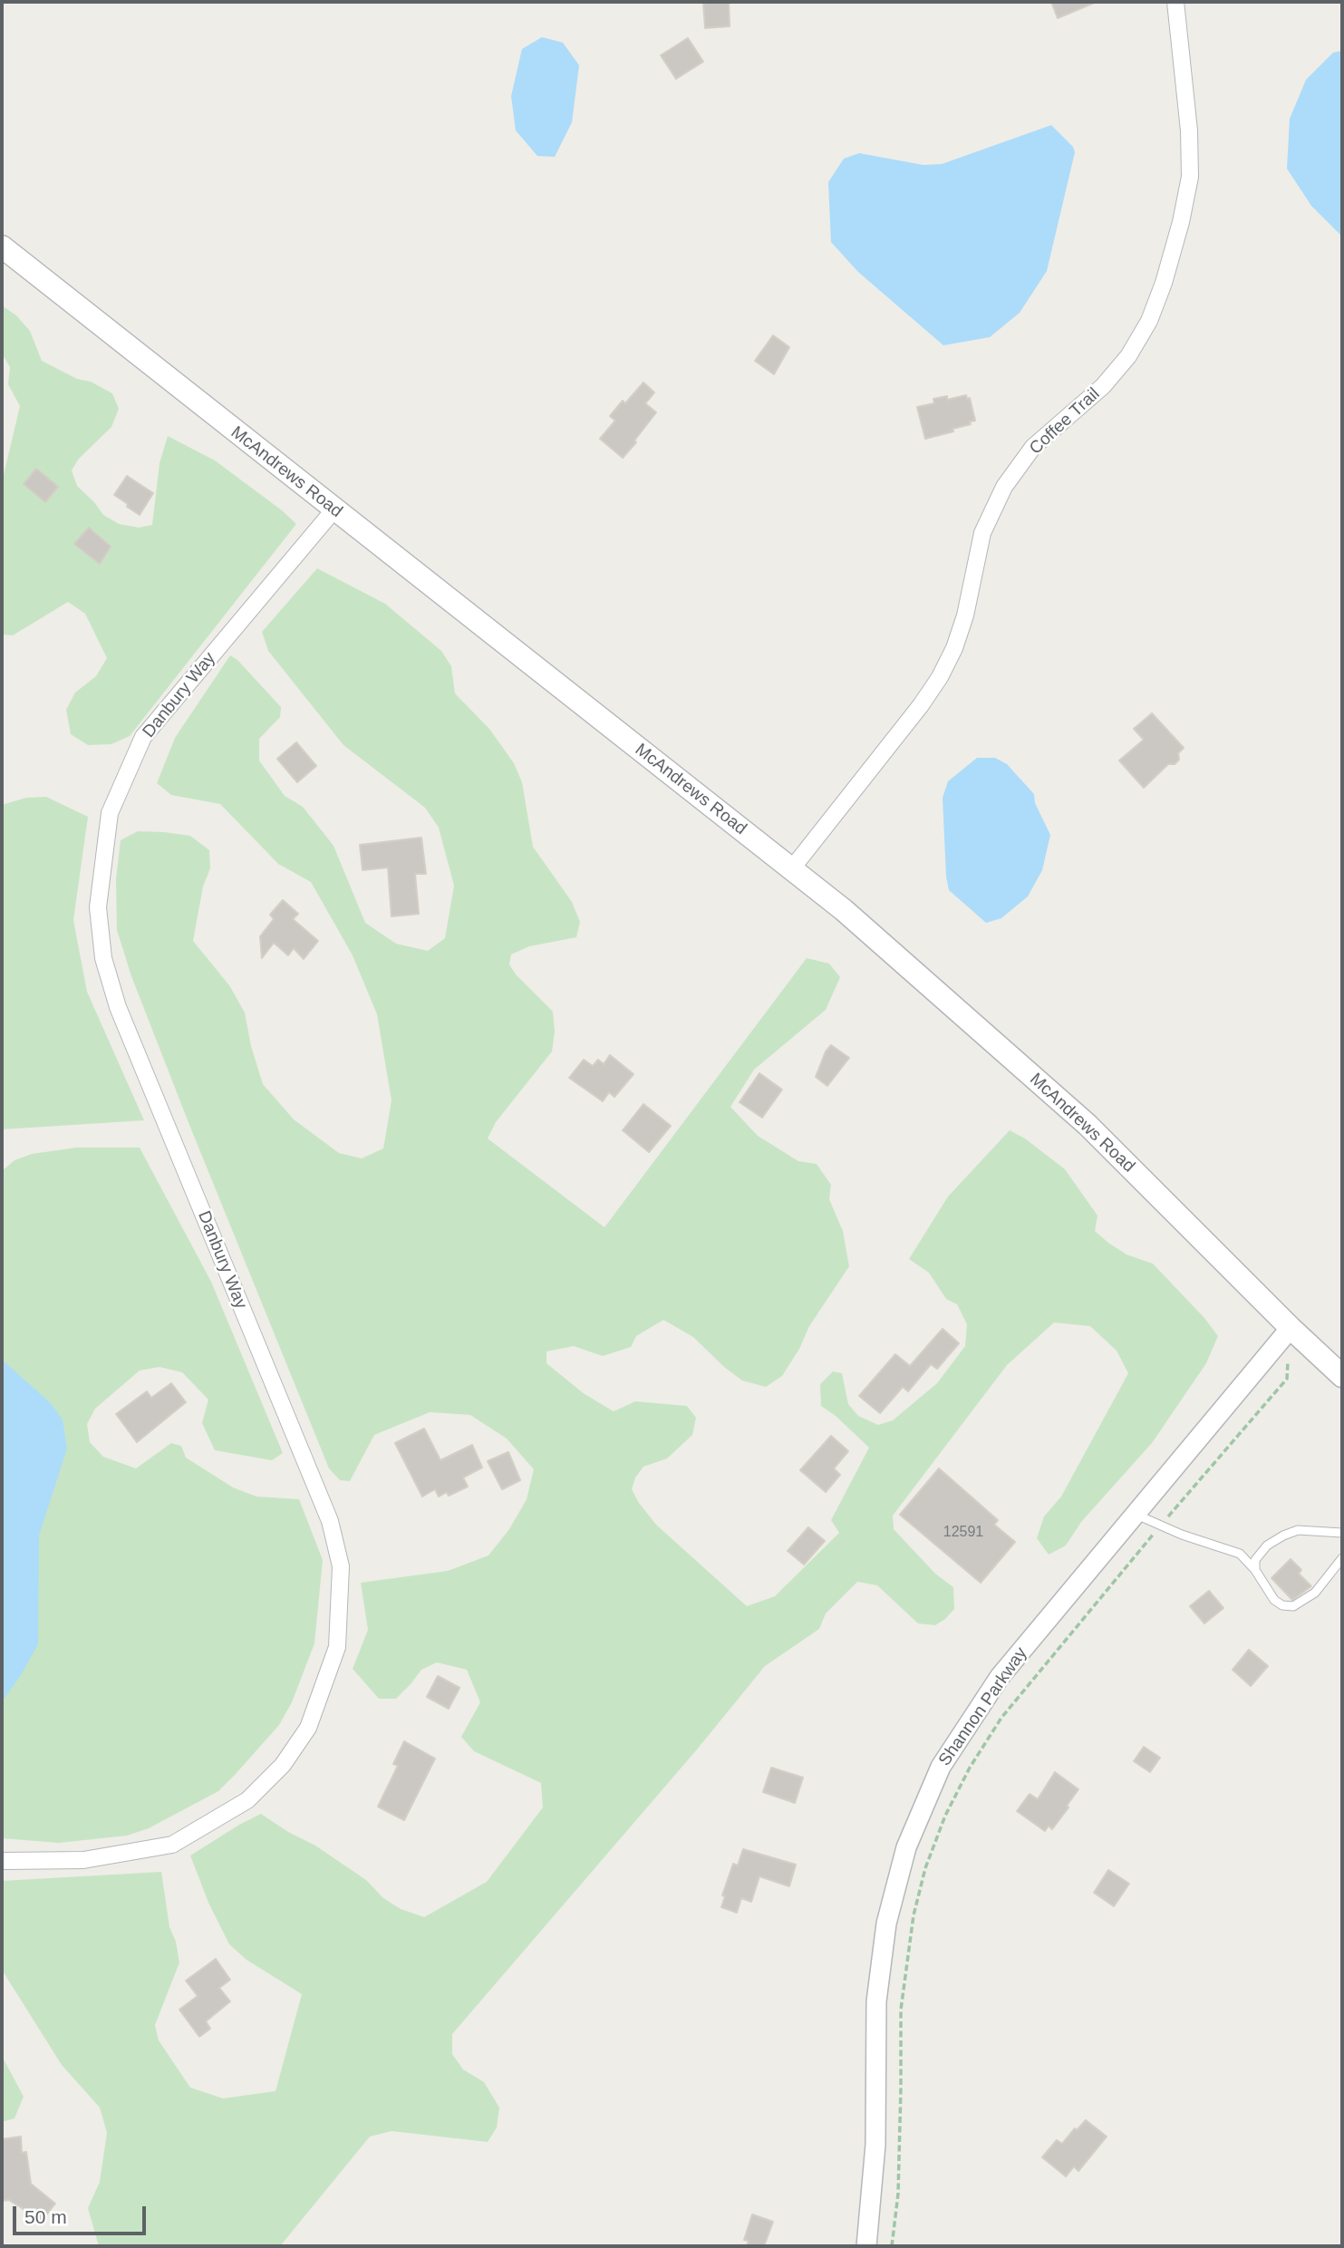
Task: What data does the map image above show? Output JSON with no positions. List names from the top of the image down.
{
  "streets": {
    "main road": ["McAndrews Road"],
    "street": ["Coffee Trail", "Danbury Way", "Shannon Parkway"]
  },
  "crossings": [
    ["Coffee Trail", "McAndrews Road"],
    ["McAndrews Road", "Danbury Way"],
    ["McAndrews Road", "Shannon Parkway"]
  ],
  "house_numbers": ["12591"],
  "scale_bar": "50 m"
}
